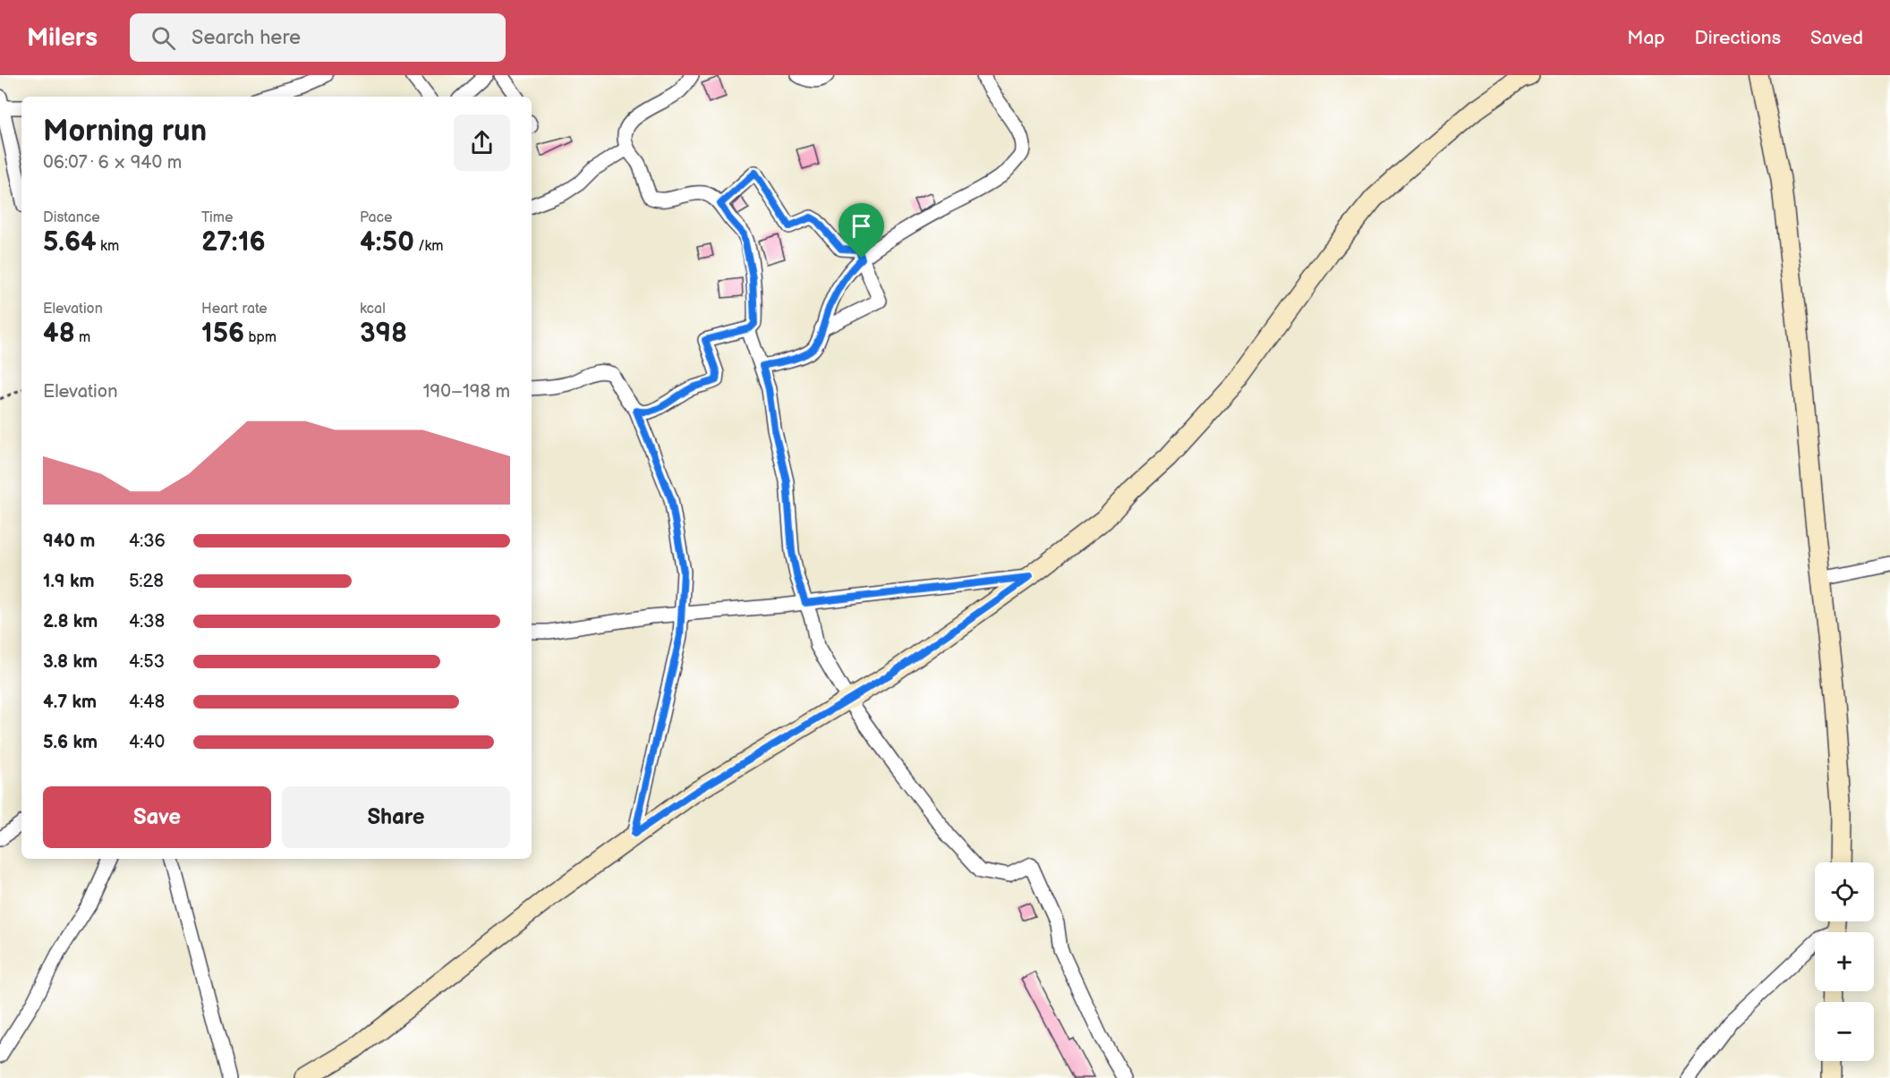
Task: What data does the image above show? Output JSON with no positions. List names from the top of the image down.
{
  "page": {
    "header": "Milers",
    "search": "Search here",
    "nav": ["Map", "Directions", "Saved"],
    "heading": ["Morning run", "06:07 · 6 × 940 m"],
    "stats": [
      ["Distance", "5.64 km"],
      ["Time", "27:16"],
      ["Pace", "4:50 /km"],
      ["Elevation", "48 m"],
      ["Heart rate", "156 bpm"],
      ["kcal", "398"]
    ],
    "chart": ["Elevation", "190–198 m"],
    "list": [
      {
        "name": "940 m",
        "note": "4:36"
      },
      {
        "name": "1.9 km",
        "note": "5:28"
      },
      {
        "name": "2.8 km",
        "note": "4:38"
      },
      {
        "name": "3.8 km",
        "note": "4:53"
      },
      {
        "name": "4.7 km",
        "note": "4:48"
      },
      {
        "name": "5.6 km",
        "note": "4:40"
      }
    ],
    "buttons": ["Save", "Share"],
    "map_buttons": ["+", "−"]
  }
}
